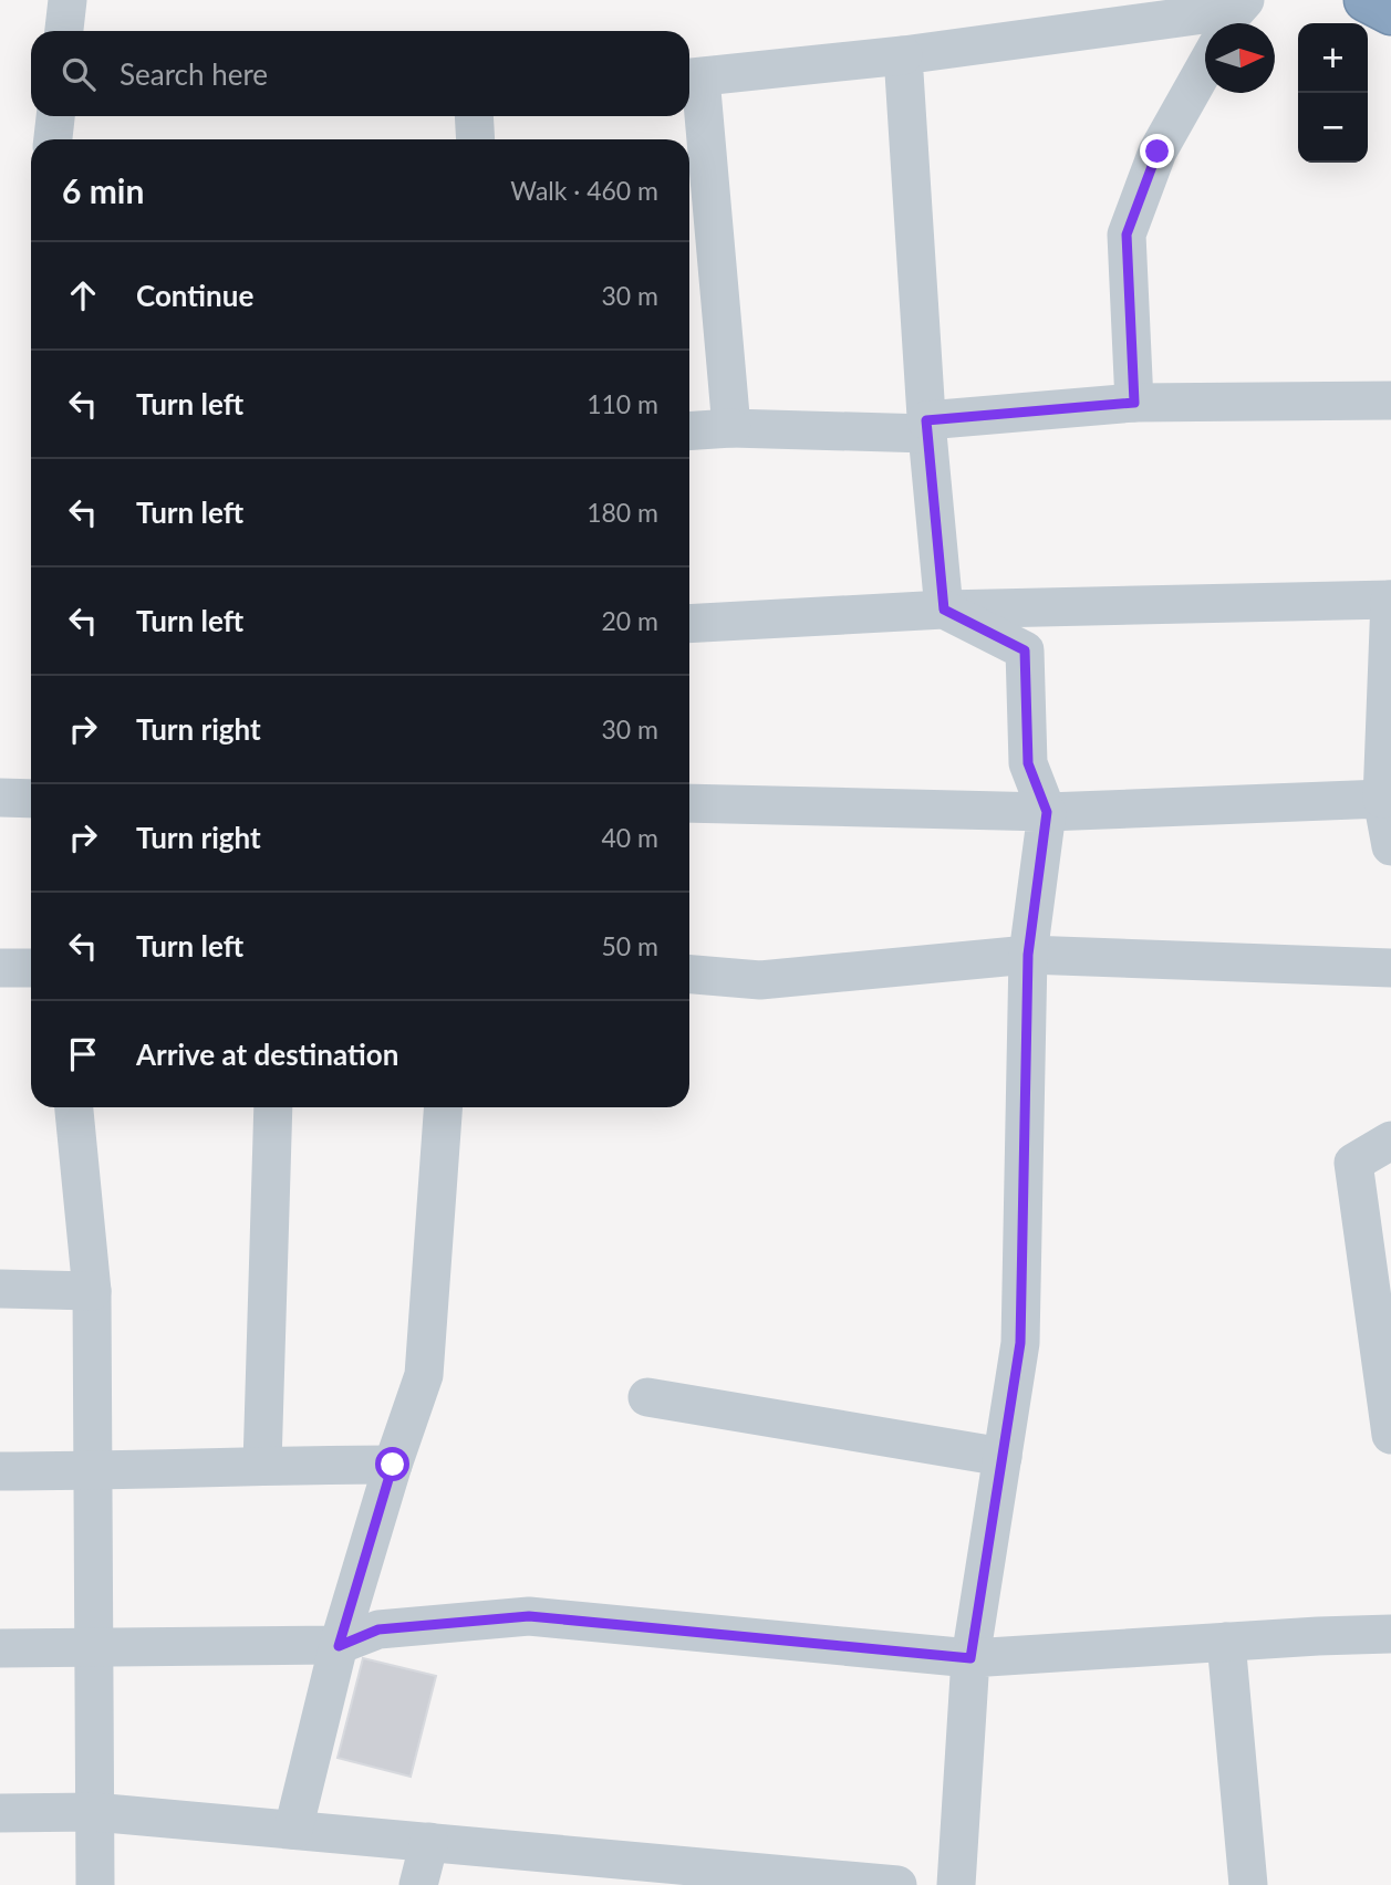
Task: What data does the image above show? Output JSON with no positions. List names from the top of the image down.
{
  "north": "right",
  "page": {
    "map_buttons": ["+", "−"],
    "search": "Search here",
    "heading": ["6 min", "Walk · 460 m"],
    "list": [
      ["Continue", "30 m"],
      ["Turn left", "110 m"],
      ["Turn left", "180 m"],
      ["Turn left", "20 m"],
      ["Turn right", "30 m"],
      ["Turn right", "40 m"],
      ["Turn left", "50 m"],
      "Arrive at destination"
    ]
  }
}
